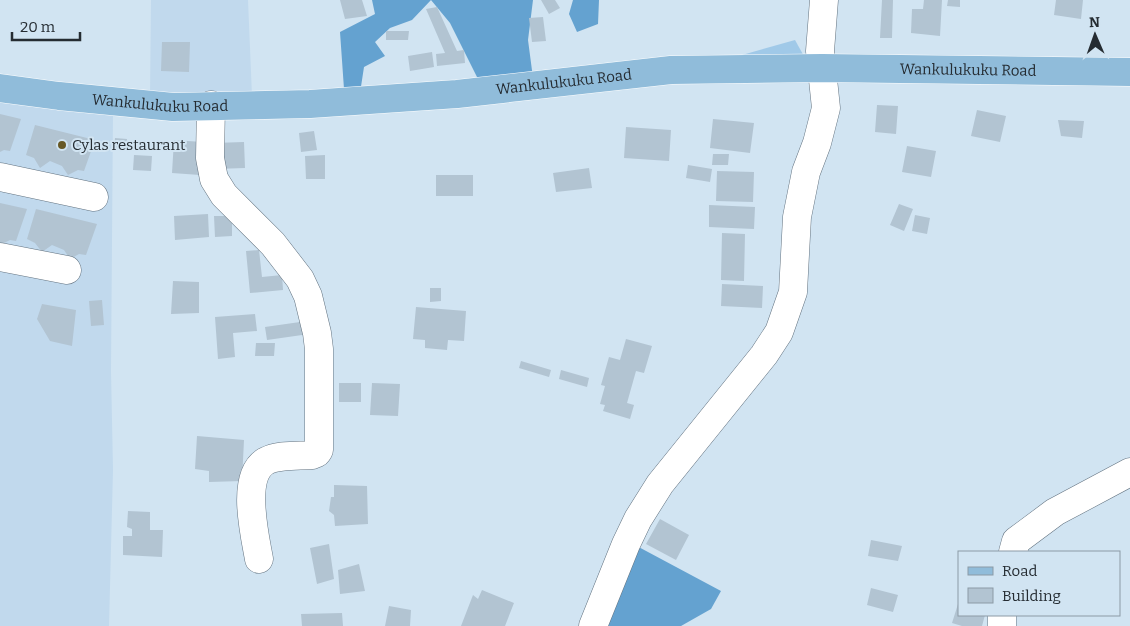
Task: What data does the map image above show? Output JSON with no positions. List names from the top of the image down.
{
  "streets": {
    "main road": ["Wankulukuku Road"]
  },
  "places": ["Cylas restaurant"],
  "legend": ["Road", "Building"],
  "scale_bar": "20 m",
  "north": "top"
}
